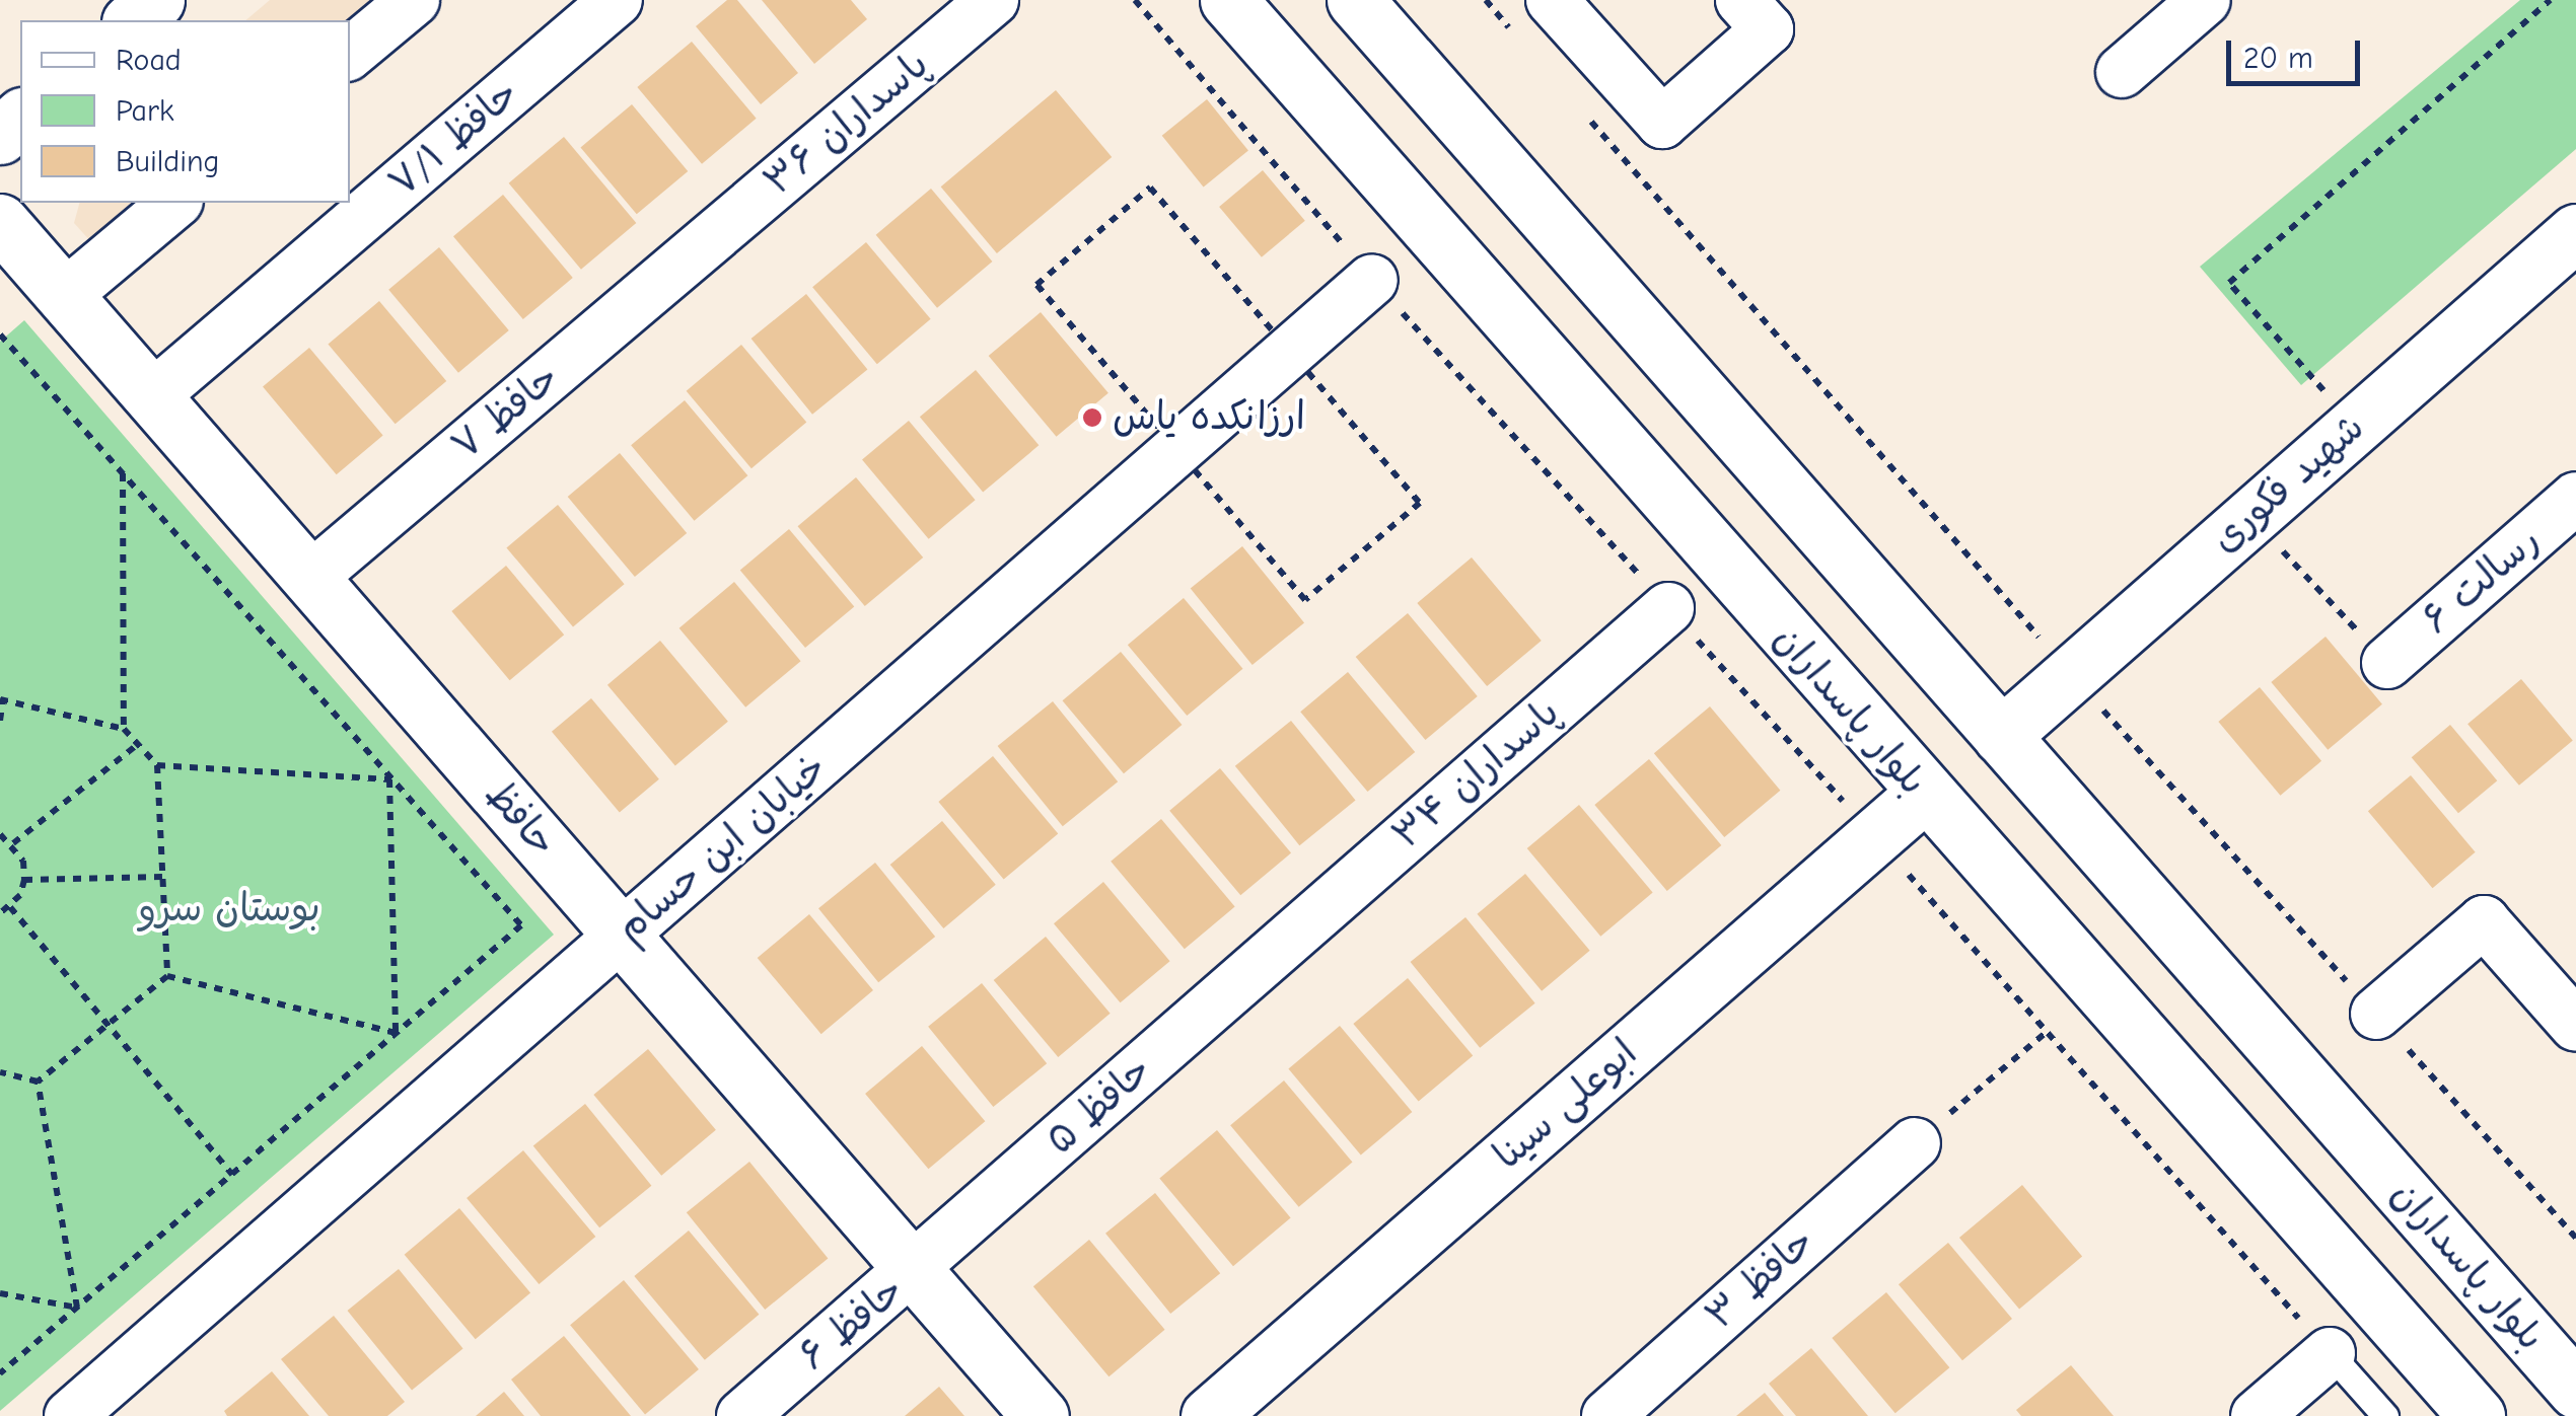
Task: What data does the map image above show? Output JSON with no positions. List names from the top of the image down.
{
  "streets": {
    "main road": [
      "شهید فکوری",
      "بلوار پاسداران",
      "حافظ",
      "ابوعلی سینا"
    ],
    "street": [
      "پاسداران ۳۶",
      "حافظ ۷/۱",
      "حافظ ۷",
      "رسالت ۶",
      "پاسداران ۳۴",
      "خیابان ابن حسام",
      "حافظ ۵",
      "حافظ ۳",
      "حافظ ۶"
    ]
  },
  "crossings": [
    ["پاسداران ۳۶", "حافظ ۷"],
    ["حافظ ۷/۱", "حافظ"],
    ["حافظ ۷", "حافظ"],
    ["شهید فکوری", "بلوار پاسداران"],
    ["بلوار پاسداران", "ابوعلی سینا"],
    ["پاسداران ۳۴", "حافظ ۵"],
    ["حافظ", "خیابان ابن حسام"],
    ["حافظ", "حافظ ۵"],
    ["حافظ", "حافظ ۶"],
    ["حافظ ۵", "حافظ ۶"]
  ],
  "parks": ["بوستان سرو"],
  "places": ["ارزانکده یاس"],
  "legend": ["Road", "Park", "Building"],
  "scale_bar": "20 m"
}
